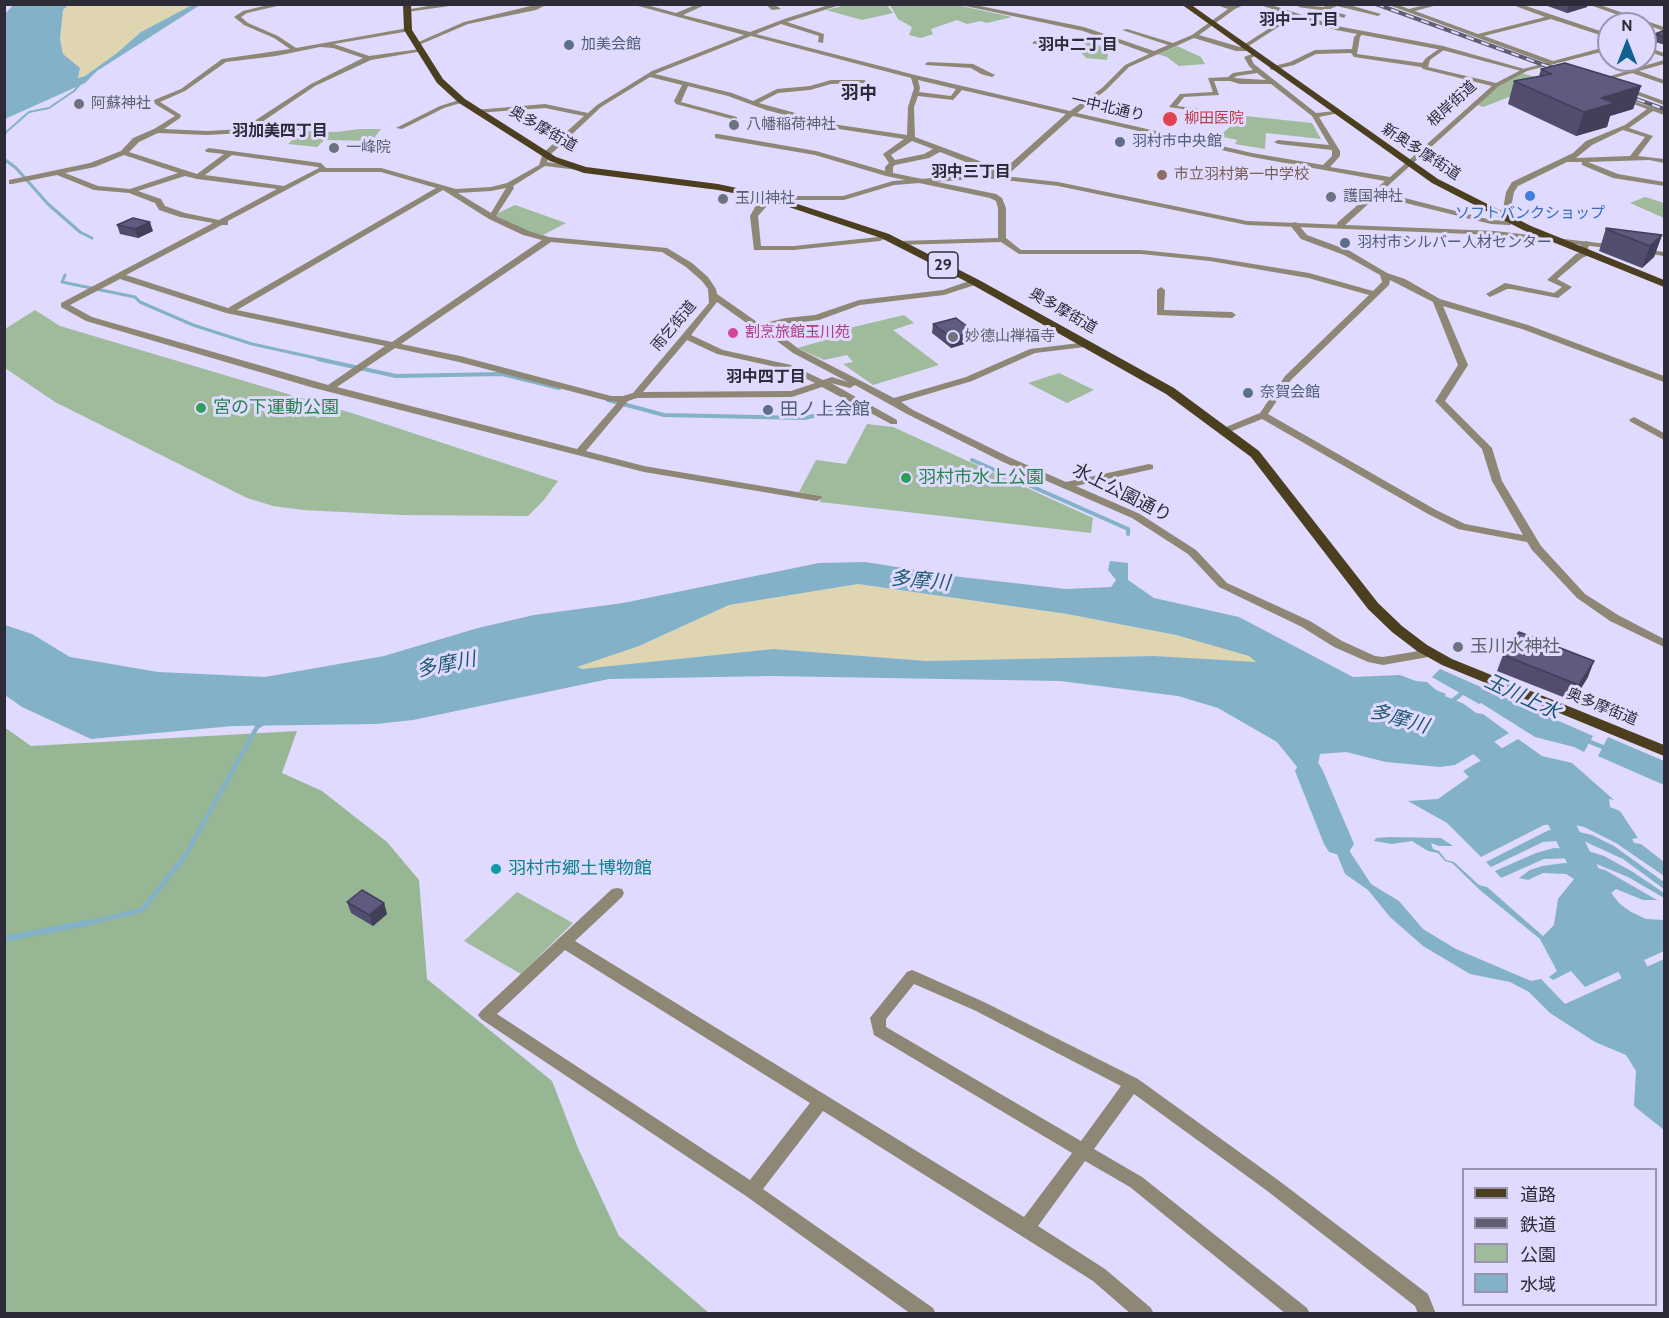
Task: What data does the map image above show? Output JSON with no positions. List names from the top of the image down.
{
  "streets": {
    "main road": ["奥多摩街道", "新奥多摩街道", "29"],
    "street": [
      "根岸街道",
      "一中北通り",
      "雨乞街道",
      "水上公園通り"
    ]
  },
  "crossings": [
    ["根岸街道", "一中北通り"],
    ["根岸街道", "新奥多摩街道"],
    ["奥多摩街道", "水上公園通り"],
    ["雨乞街道", "水上公園通り"]
  ],
  "districts": [
    "羽中一丁目",
    "羽中二丁目",
    "羽中",
    "羽加美四丁目",
    "羽中三丁目",
    "羽中四丁目"
  ],
  "water": ["多摩川", "玉川上水"],
  "places": [
    "加美会館",
    "阿蘇神社",
    "柳田医院",
    "八幡稲荷神社",
    "羽村市中央館",
    "一峰院",
    "市立羽村第一中学校",
    "ソフトバンクショップ",
    "護国神社",
    "玉川神社",
    "羽村市シルバー人材センター",
    "割烹旅館玉川苑",
    "妙德山禅福寺",
    "奈賀会館",
    "宮の下運動公園",
    "田ノ上会館",
    "羽村市水上公園",
    "玉川水神社",
    "羽村市郷土博物館"
  ],
  "legend": [
    "道路",
    "鉄道",
    "公園",
    "水域"
  ],
  "north": "top"
}
